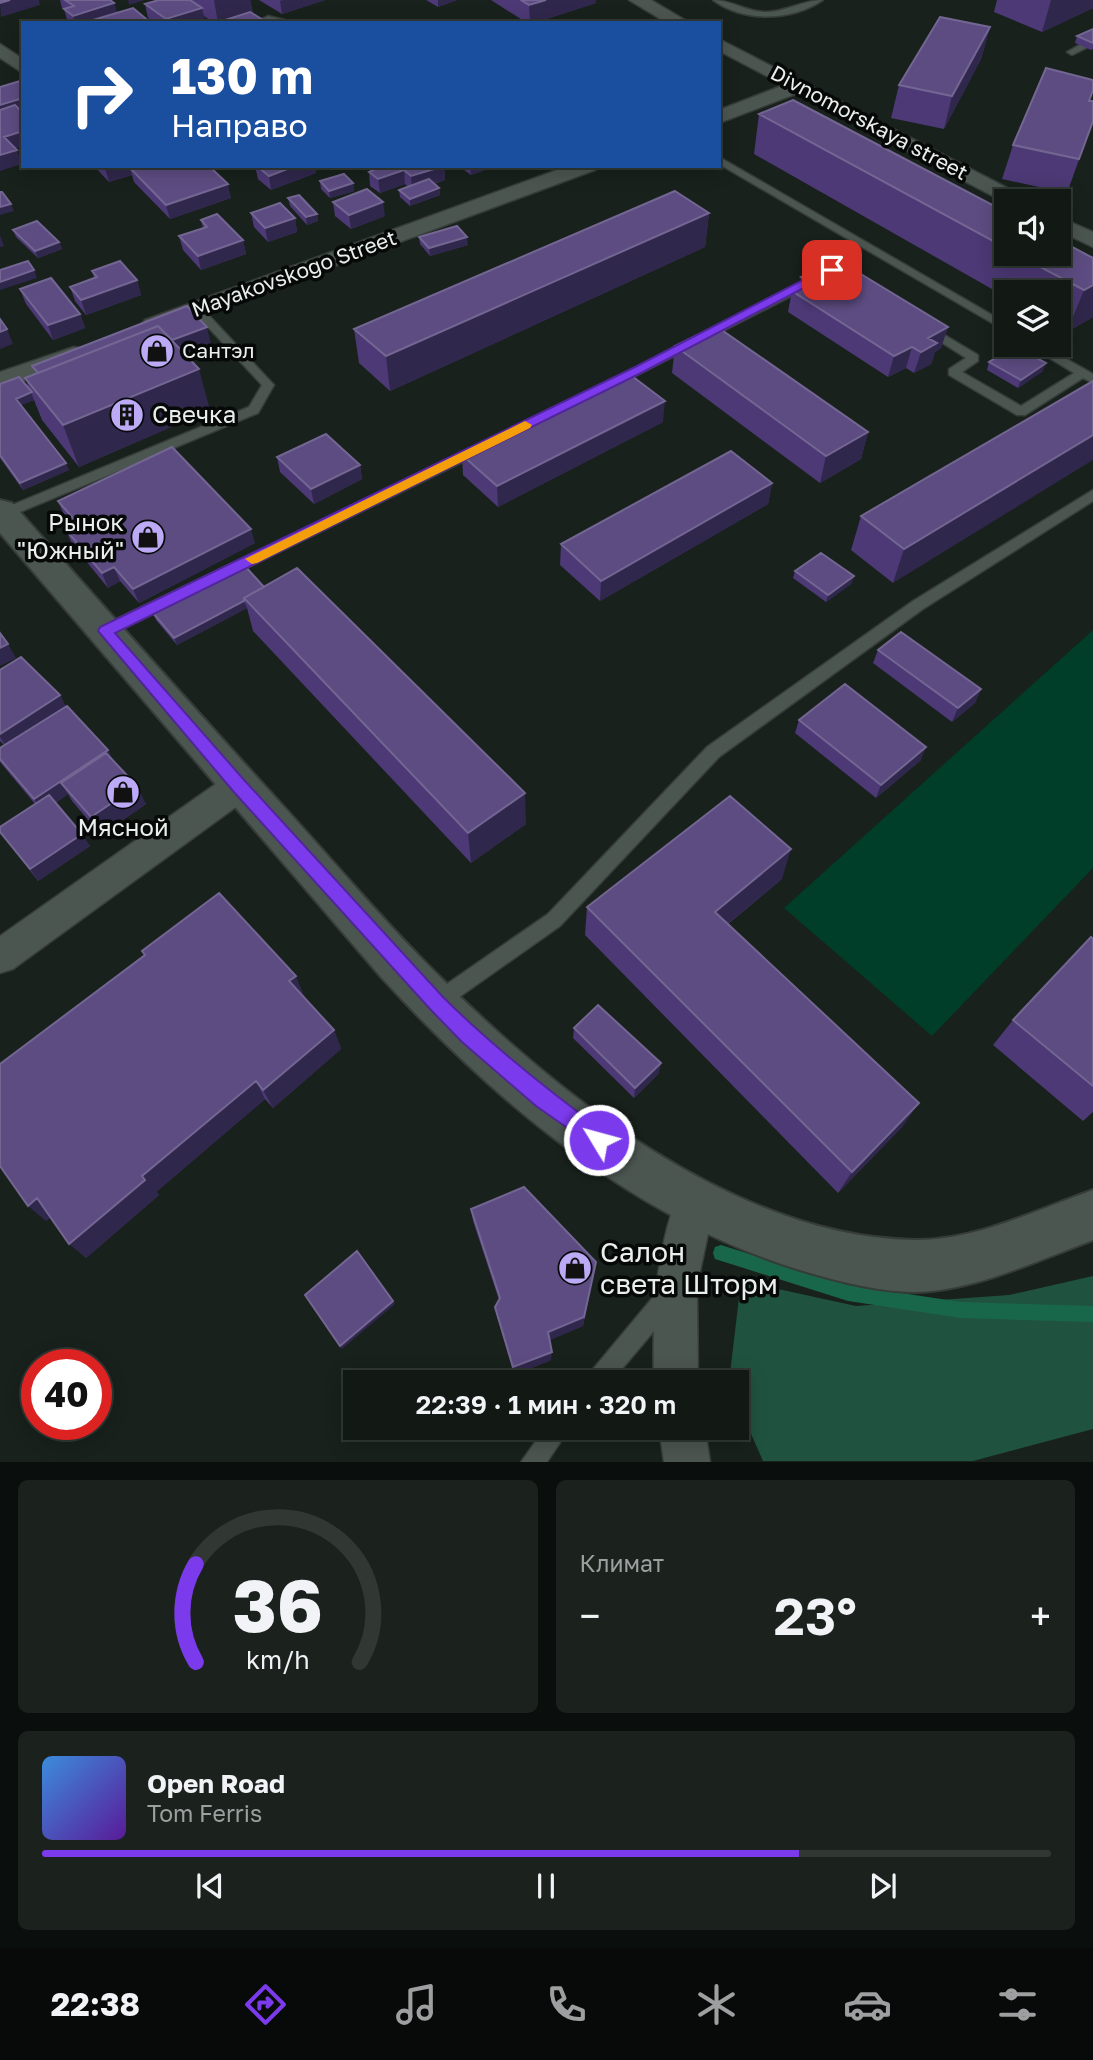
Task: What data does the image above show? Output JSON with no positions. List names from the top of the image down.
{
  "streets": {
    "street": ["Divnomorskaya street", "Mayakovskogo Street"]
  },
  "places": {
    "shop": [
      "Сантэл",
      "Рынок \"Южный\"",
      "Мясной",
      "Салон света Шторм"
    ],
    "building": ["Свечка"]
  },
  "page": {
    "turn": ["130 m", "Направо"],
    "limit": "40",
    "trip": "22:39 · 1 мин · 320 m",
    "tile": "Климат",
    "heat": ["−", "23°", "+"],
    "song": ["Open Road", "Tom Ferris"],
    "tabs": "22:38",
    "gauge": ["36", "km/h"]
  }
}
